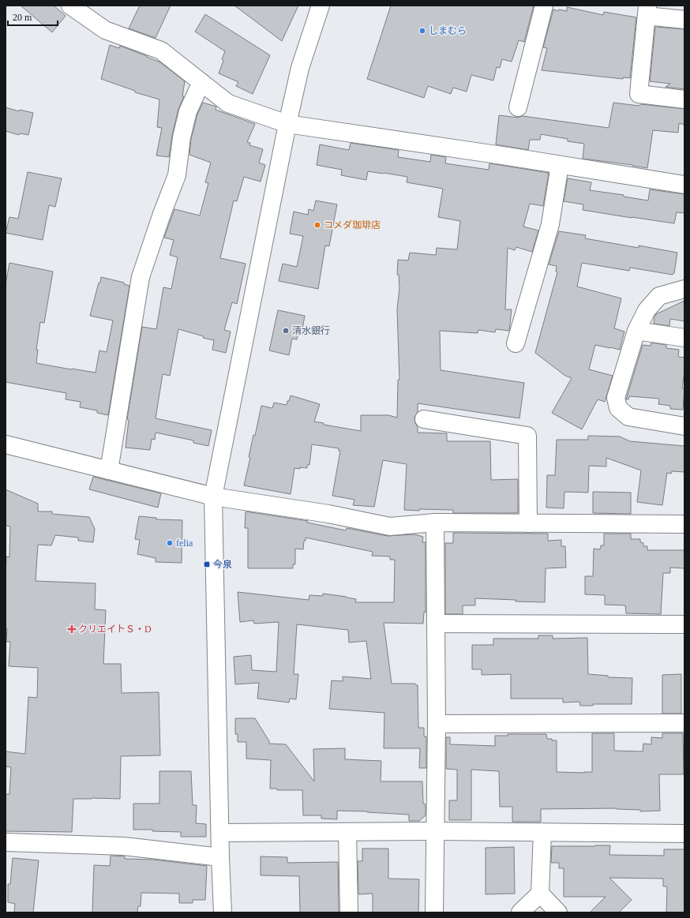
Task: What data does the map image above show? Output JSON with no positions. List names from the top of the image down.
{
  "places": {
    "other": [
      "しまむら",
      "コメダ珈琲店",
      "清水銀行",
      "felia"
    ],
    "transit": ["今泉"],
    "health": ["クリエイトＳ・D"]
  },
  "scale_bar": "20 m"
}
